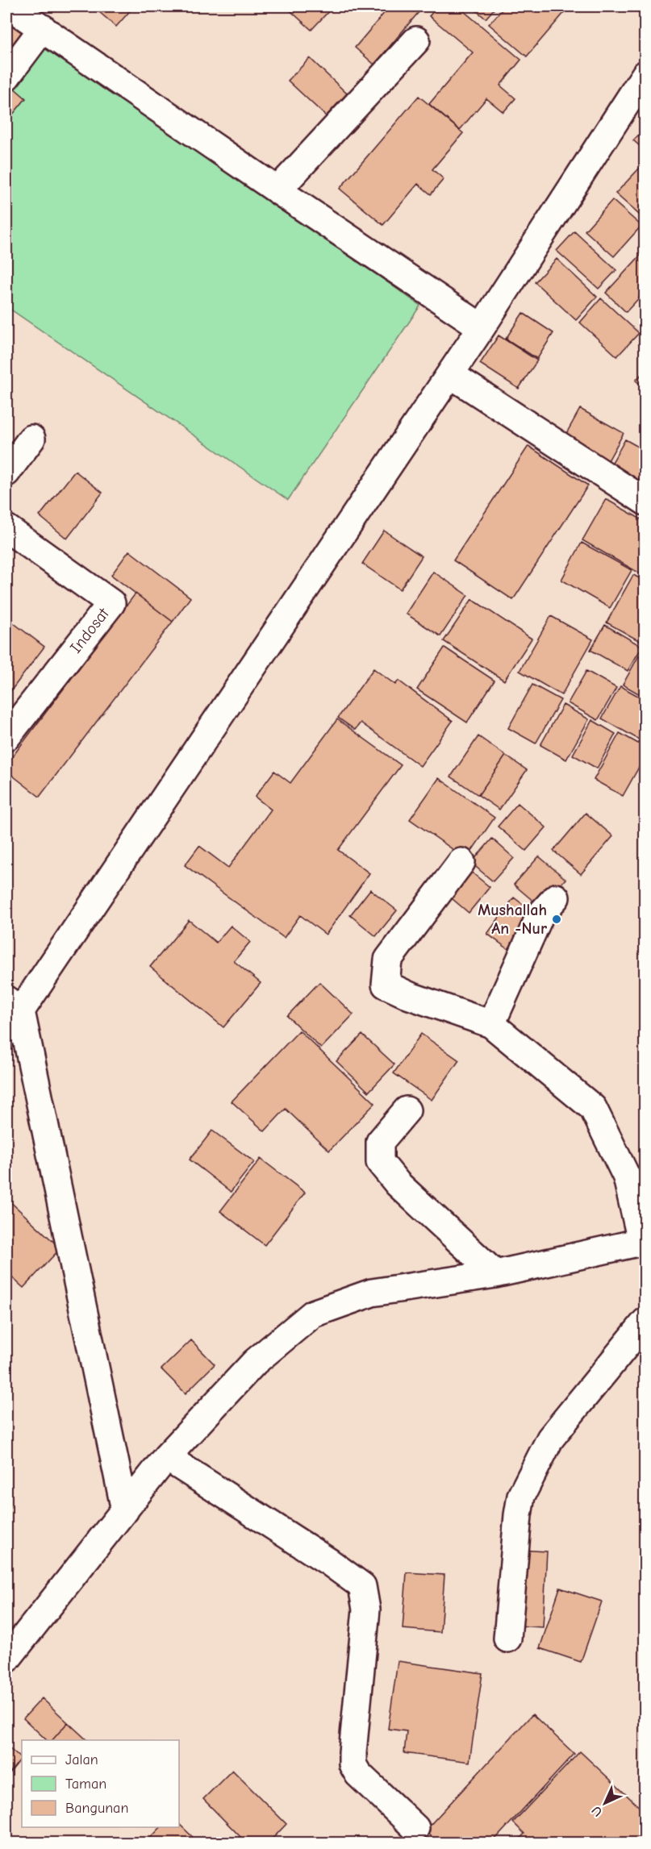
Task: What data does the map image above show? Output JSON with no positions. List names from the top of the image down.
{
  "streets": {
    "street": ["Indosat"]
  },
  "places": ["Mushallah An -Nur"],
  "legend": ["Jalan", "Taman", "Bangunan"],
  "north": "bottom left"
}
